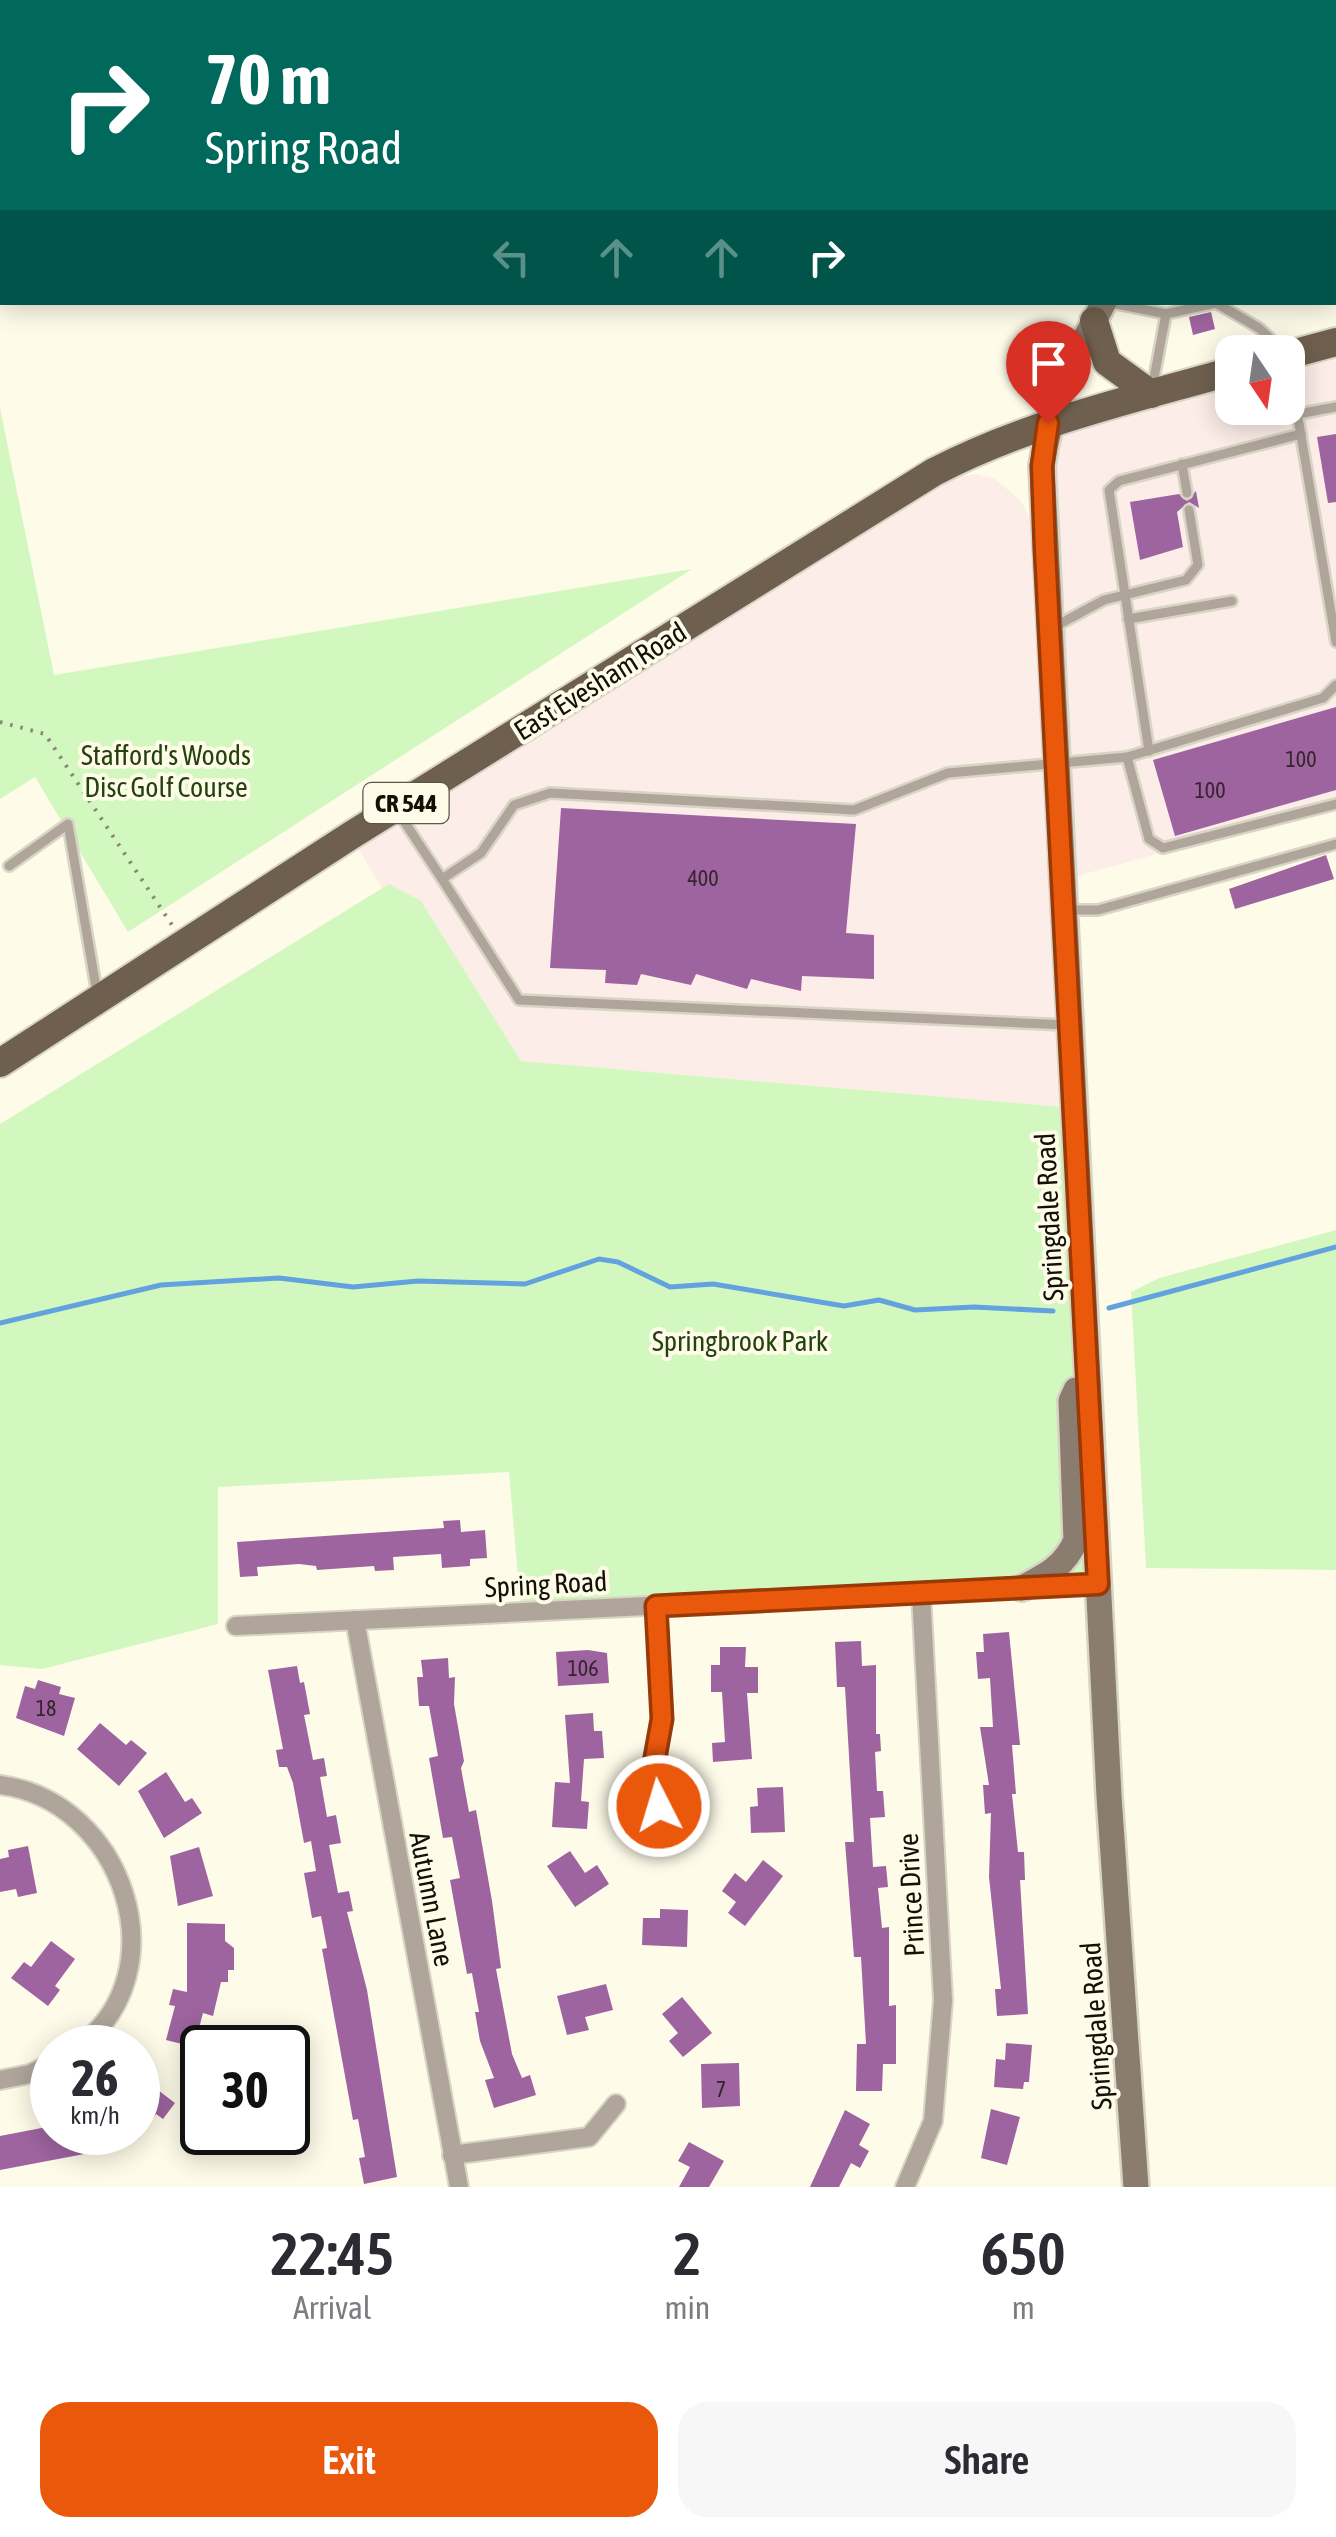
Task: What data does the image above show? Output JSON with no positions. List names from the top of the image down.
{
  "streets": {
    "main road": ["East Evesham Road", "CR 544", "Springdale Road"],
    "street": ["Spring Road", "Prince Drive", "Autumn Lane"]
  },
  "crossings": [
    ["East Evesham Road", "Springdale Road"],
    ["Springdale Road", "Spring Road"],
    ["Spring Road", "Prince Drive"],
    ["Spring Road", "Autumn Lane"]
  ],
  "parks": ["Stafford's Woods Disc Golf Course", "Springbrook Park"],
  "house_numbers": [
    "100",
    "100",
    "400",
    "106",
    "18",
    "7"
  ],
  "north": "bottom",
  "page": {
    "turn": ["70 m", "Spring Road"],
    "speed": "26 km/h",
    "limit": "30",
    "eta": [
      "22:45",
      "Arrival",
      "2",
      "min",
      "650",
      "m"
    ],
    "buttons": ["Exit", "Share"]
  }
}
